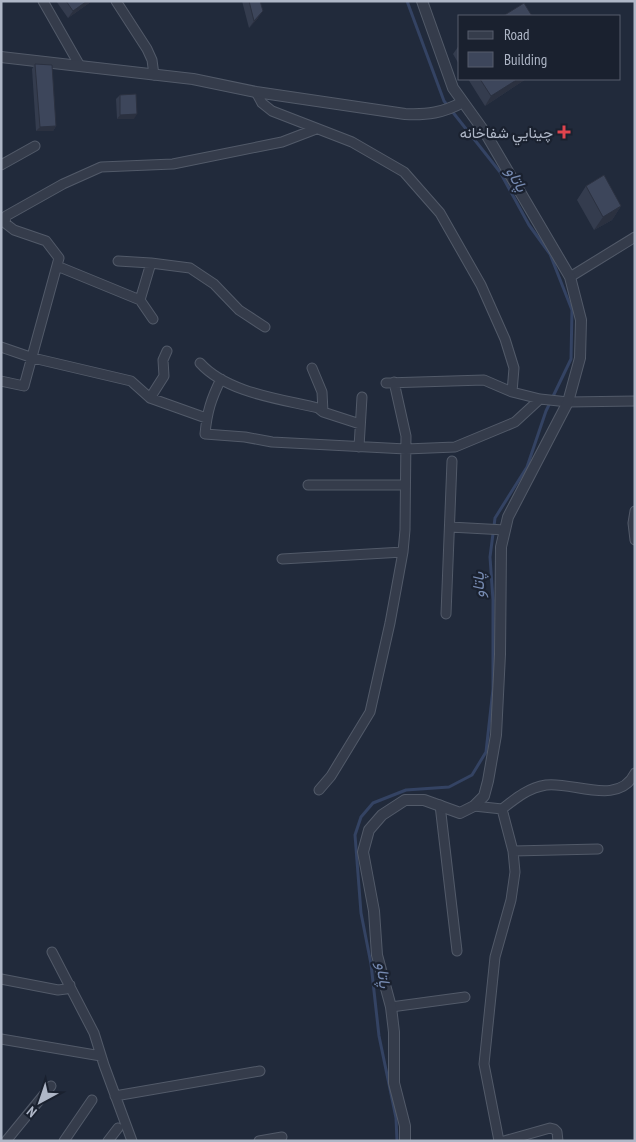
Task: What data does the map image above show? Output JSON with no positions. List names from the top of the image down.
{
  "water": ["پاتاو"],
  "places": {
    "health": ["چينايي شفاخانه"]
  },
  "legend": ["Road", "Building"],
  "north": "bottom left"
}
